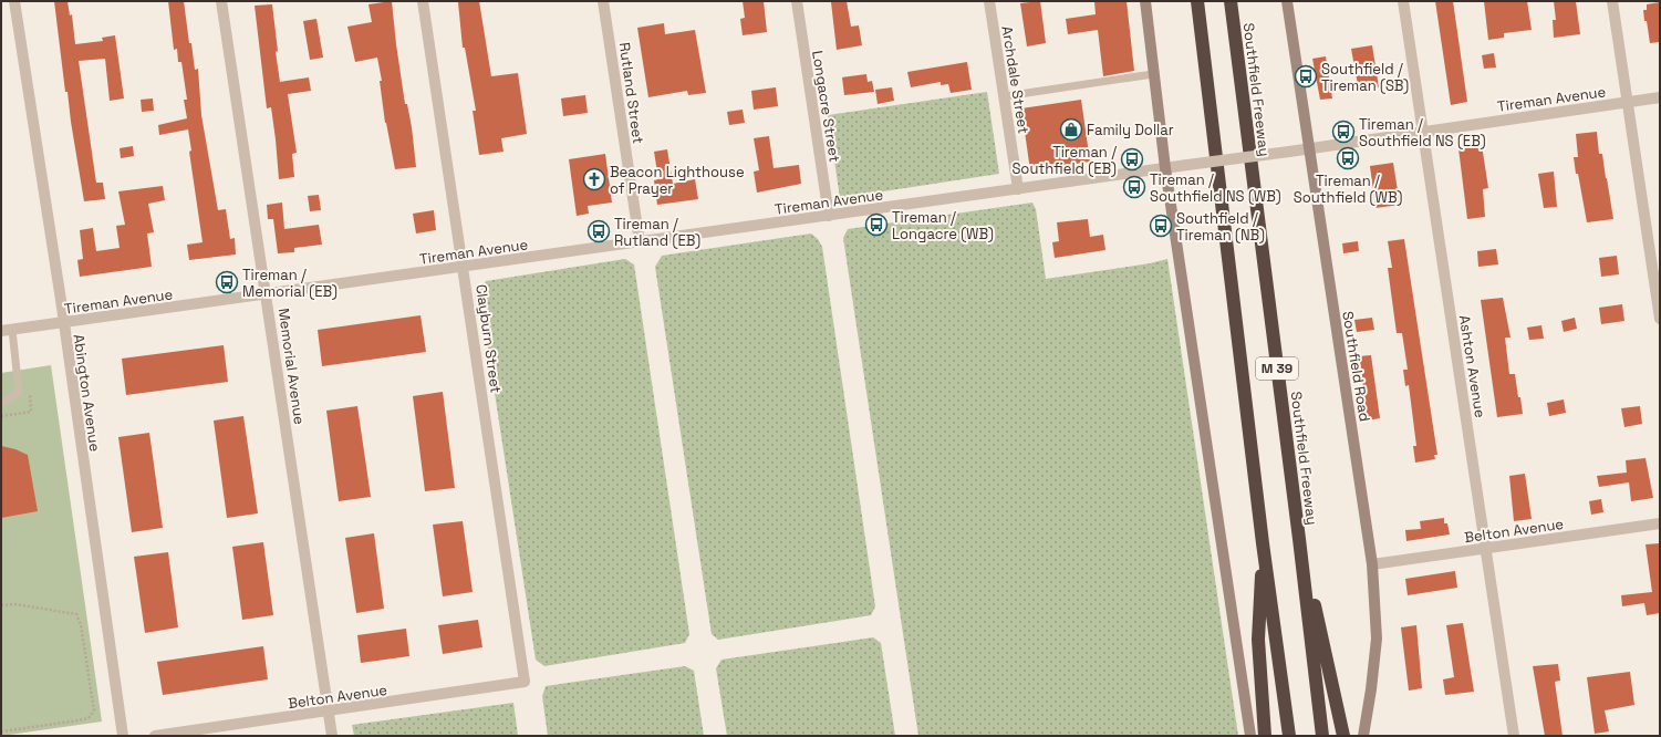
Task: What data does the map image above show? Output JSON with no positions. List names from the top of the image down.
{
  "streets": {
    "highway": ["Southfield Freeway", "M 39"],
    "main road": ["Southfield Road"],
    "street": [
      "Archdale Street",
      "Rutland Street",
      "Tireman Avenue",
      "Longacre Street",
      "Clayburn Street",
      "Memorial Avenue",
      "Ashton Avenue",
      "Abington Avenue",
      "Belton Avenue"
    ]
  },
  "crossings": [
    ["Archdale Street", "Tireman Avenue"],
    ["Rutland Street", "Tireman Avenue"],
    ["Tireman Avenue", "Longacre Street"],
    ["Tireman Avenue", "Clayburn Street"],
    ["Tireman Avenue", "Memorial Avenue"],
    ["Tireman Avenue", "Southfield Road"],
    ["Tireman Avenue", "Ashton Avenue"],
    ["Tireman Avenue", "Abington Avenue"],
    ["Clayburn Street", "Belton Avenue"],
    ["Memorial Avenue", "Belton Avenue"],
    ["Southfield Road", "Belton Avenue"],
    ["Ashton Avenue", "Belton Avenue"]
  ],
  "places": {
    "bus stop": [
      "Southfield / Tireman (SB)",
      "Tireman / Southfield NS (EB)",
      "Tireman / Southfield (WB)",
      "Tireman / Southfield (EB)",
      "Tireman / Southfield NS (WB)",
      "Tireman / Longacre (WB)",
      "Southfield / Tireman (NB)",
      "Tireman / Rutland (EB)",
      "Tireman / Memorial (EB)"
    ],
    "shop": ["Family Dollar"],
    "church": ["Beacon Lighthouse of Prayer"]
  }
}
